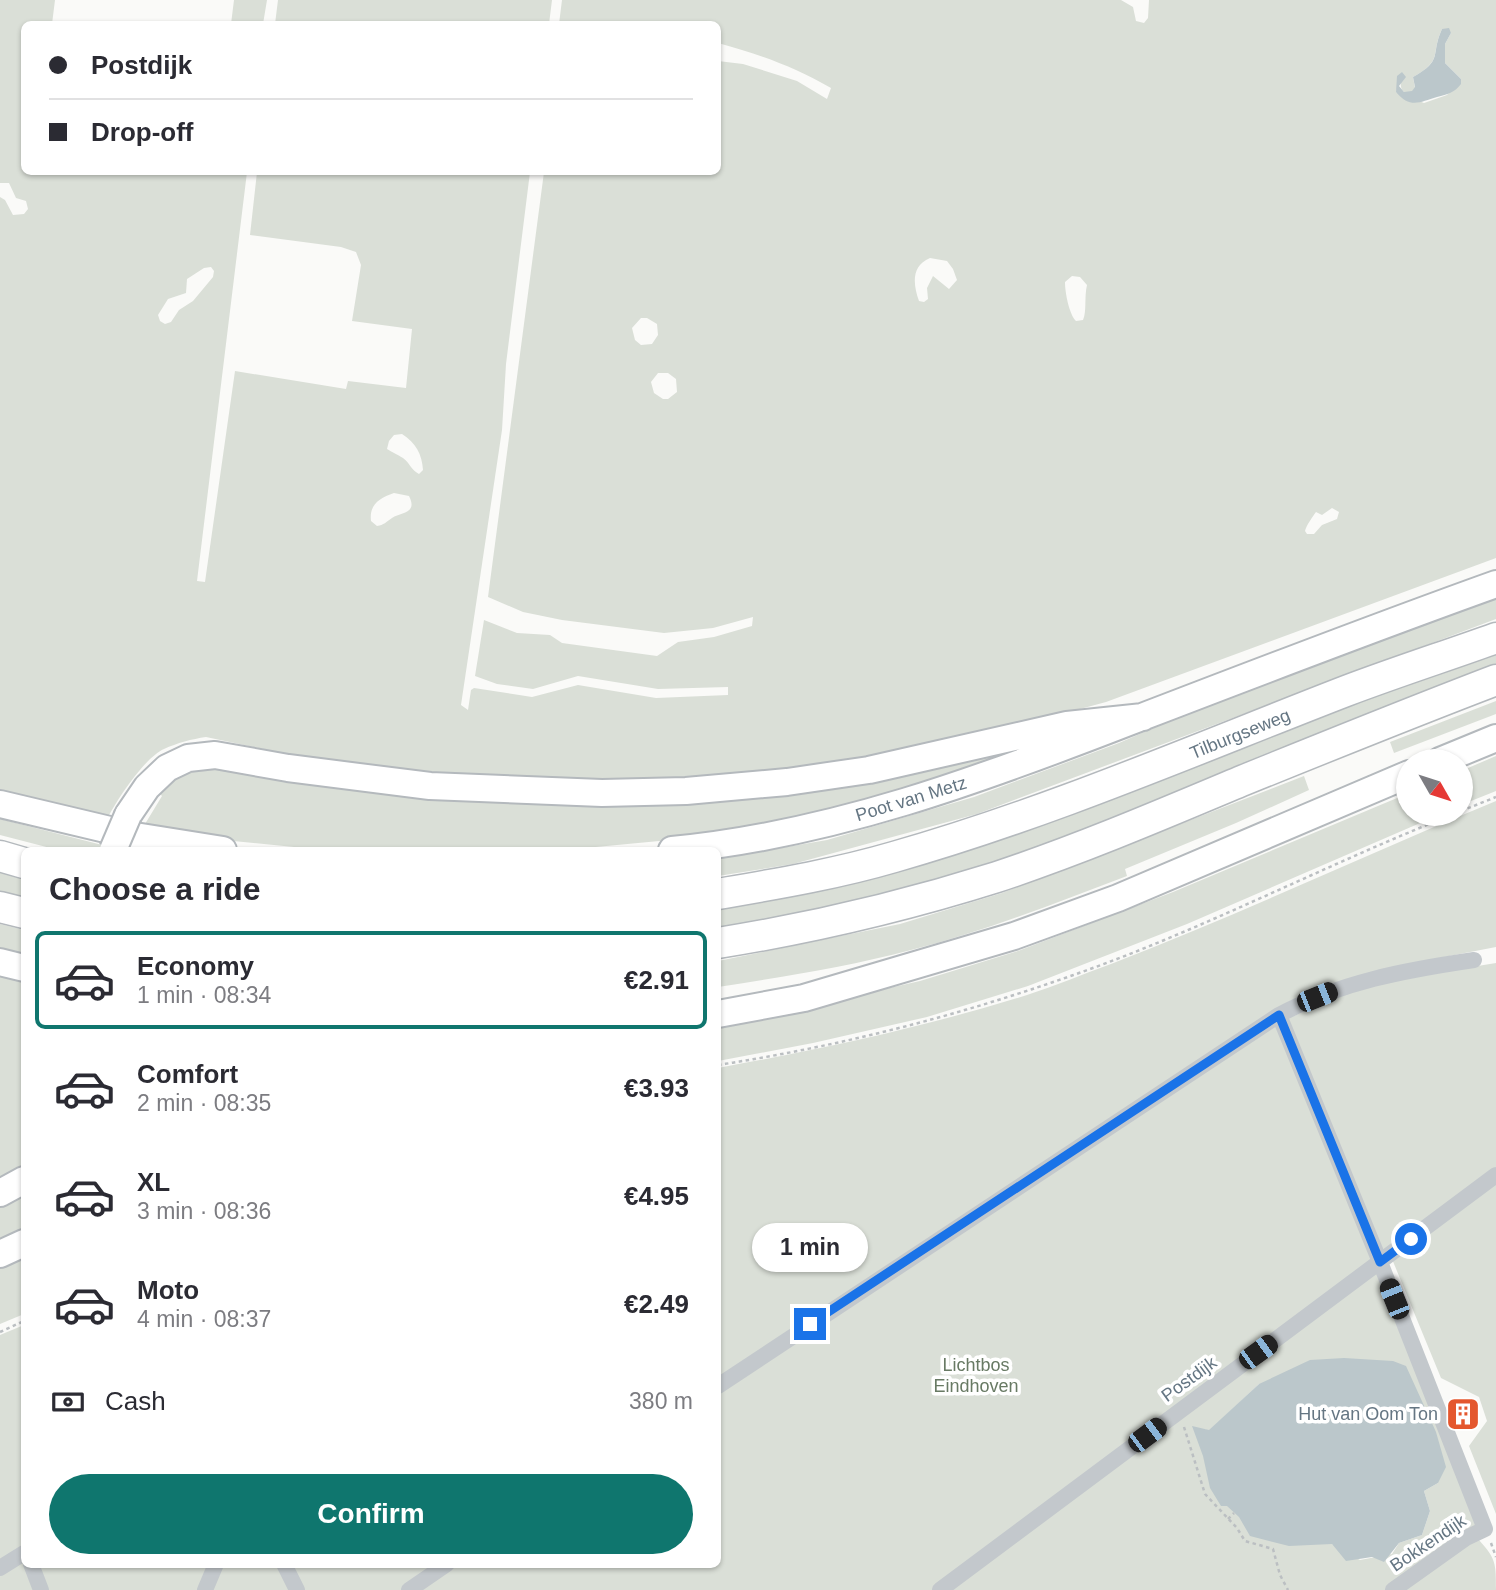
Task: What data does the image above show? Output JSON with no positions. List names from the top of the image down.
{
  "streets": {
    "highway": ["Tilburgseweg", "Poot van Metz"],
    "street": ["Postdijk", "Bokkendijk"]
  },
  "crossings": [
    ["Postdijk", "Bokkendijk"]
  ],
  "parks": ["Lichtbos Eindhoven"],
  "places": {
    "building": ["Hut van Oom Ton"]
  },
  "north": "bottom right",
  "page": {
    "banner": ["Postdijk", "Drop-off"],
    "heading": "Choose a ride",
    "list": [
      {
        "name": "Economy",
        "note": "1 min · 08:34",
        "value": "€2.91"
      },
      {
        "name": "Comfort",
        "note": "2 min · 08:35",
        "value": "€3.93"
      },
      {
        "name": "XL",
        "note": "3 min · 08:36",
        "value": "€4.95"
      },
      {
        "name": "Moto",
        "note": "4 min · 08:37",
        "value": "€2.49"
      }
    ],
    "bubble": "1 min",
    "pay": ["Cash", "380 m"],
    "buttons": "Confirm"
  }
}
